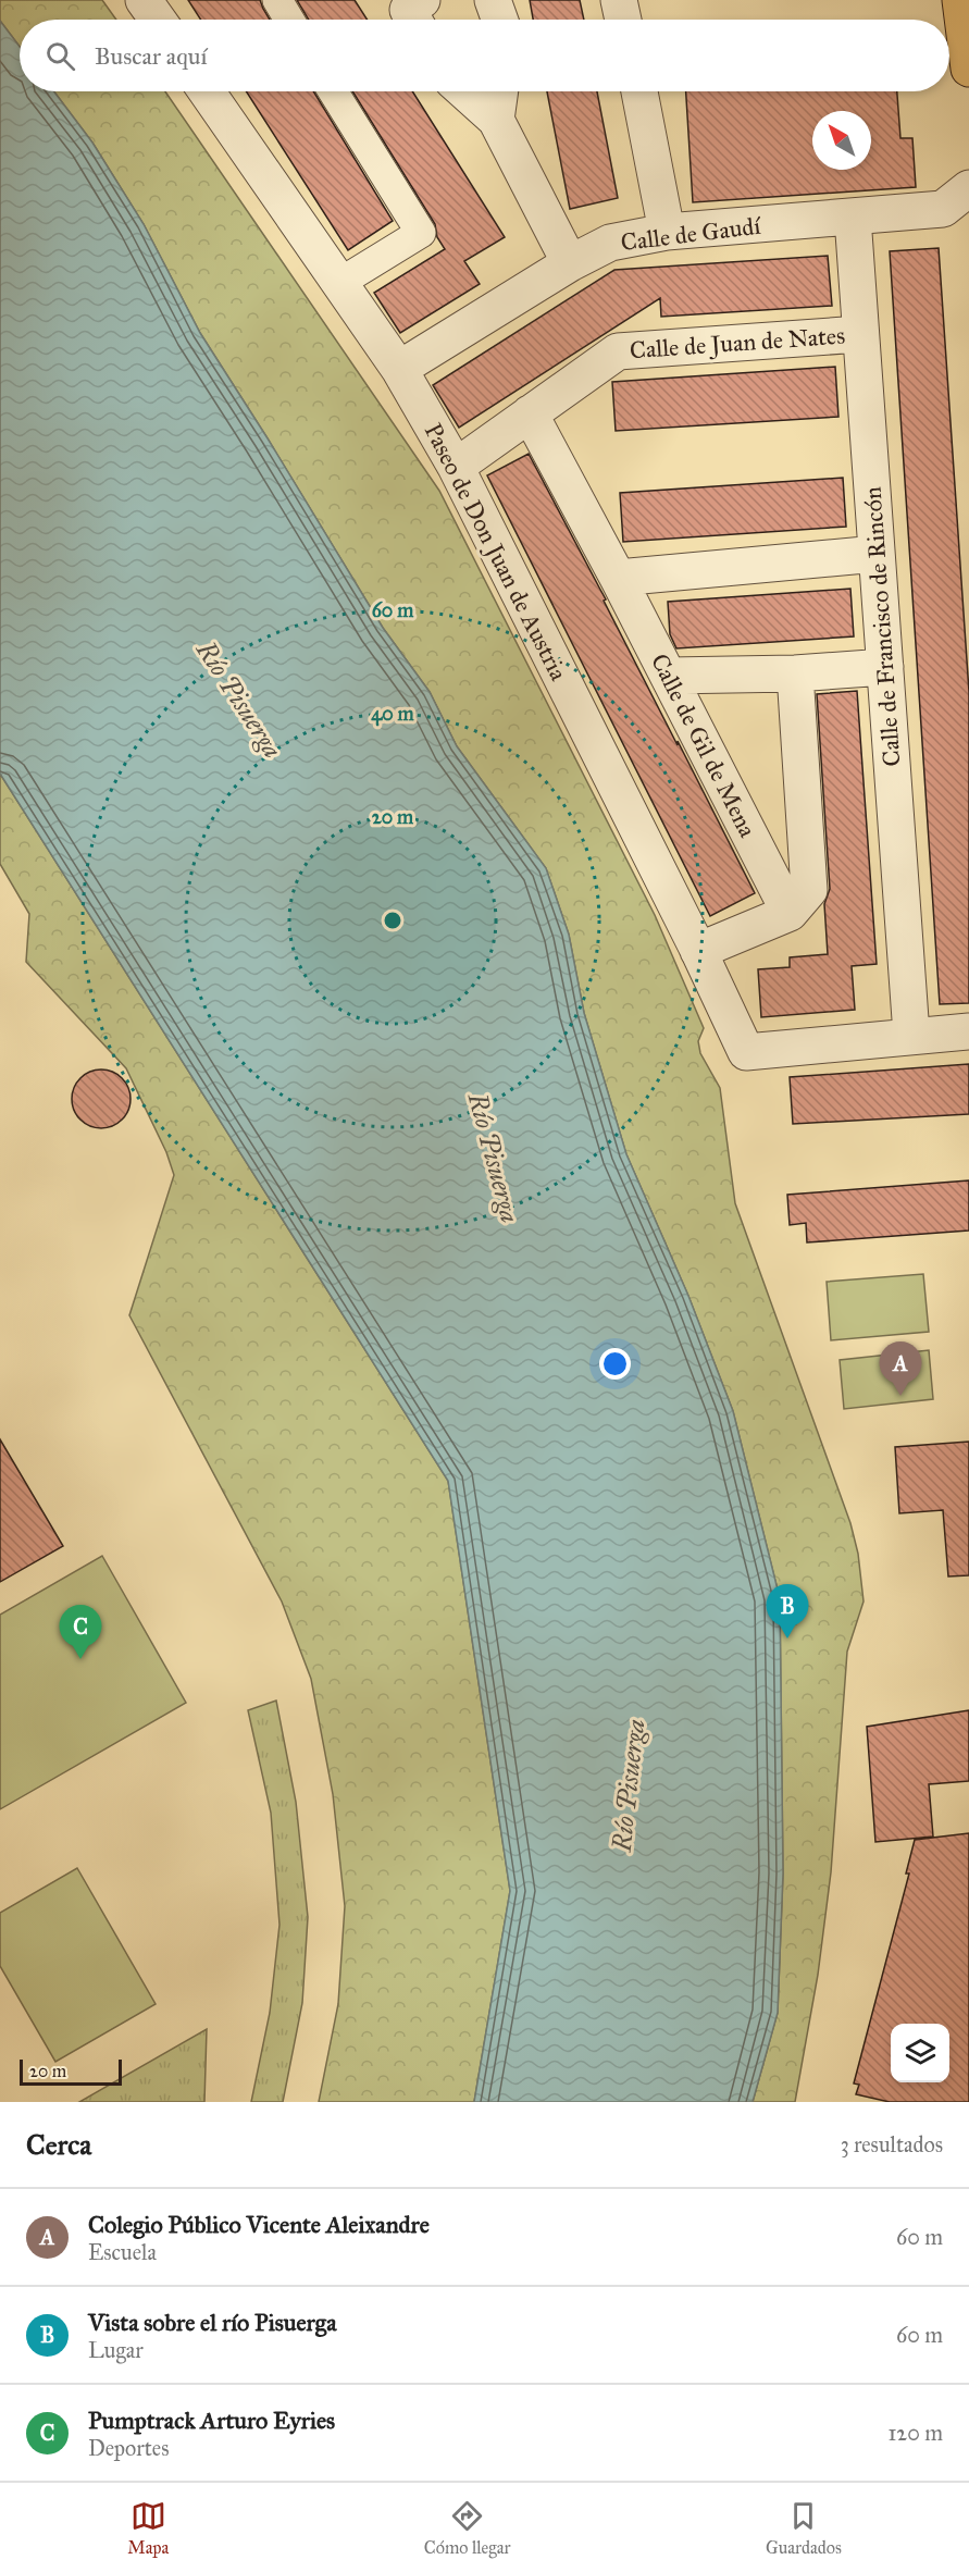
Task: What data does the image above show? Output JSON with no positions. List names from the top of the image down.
{
  "streets": {
    "street": [
      "Calle de Gaudí",
      "Calle de Juan de Nates",
      "Paseo de Don Juan de Austria",
      "Calle de Francisco de Rincón",
      "Calle de Gil de Mena"
    ]
  },
  "crossings": [
    ["Calle de Gaudí", "Paseo de Don Juan de Austria"],
    ["Calle de Gaudí", "Calle de Francisco de Rincón"],
    ["Calle de Juan de Nates", "Paseo de Don Juan de Austria"],
    ["Calle de Juan de Nates", "Calle de Francisco de Rincón"],
    ["Calle de Juan de Nates", "Calle de Gil de Mena"],
    ["Paseo de Don Juan de Austria", "Calle de Francisco de Rincón"]
  ],
  "water": ["Río Pisuerga"],
  "scale_bar": "20 m",
  "north": "top left",
  "page": {
    "search": "Buscar aquí",
    "pins": ["A", "B", "C"],
    "scale": "20 m",
    "heading": ["Cerca", "3 resultados"],
    "list": [
      {
        "mark": "A",
        "name": "Colegio Público Vicente Aleixandre",
        "note": "Escuela",
        "value": "60 m"
      },
      {
        "mark": "B",
        "name": "Vista sobre el río Pisuerga",
        "note": "Lugar",
        "value": "60 m"
      },
      {
        "mark": "C",
        "name": "Pumptrack Arturo Eyries",
        "note": "Deportes",
        "value": "120 m"
      }
    ],
    "nav": ["Mapa", "Cómo llegar", "Guardados"]
  },
  "rings": ["60 m", "40 m", "20 m"]
}
